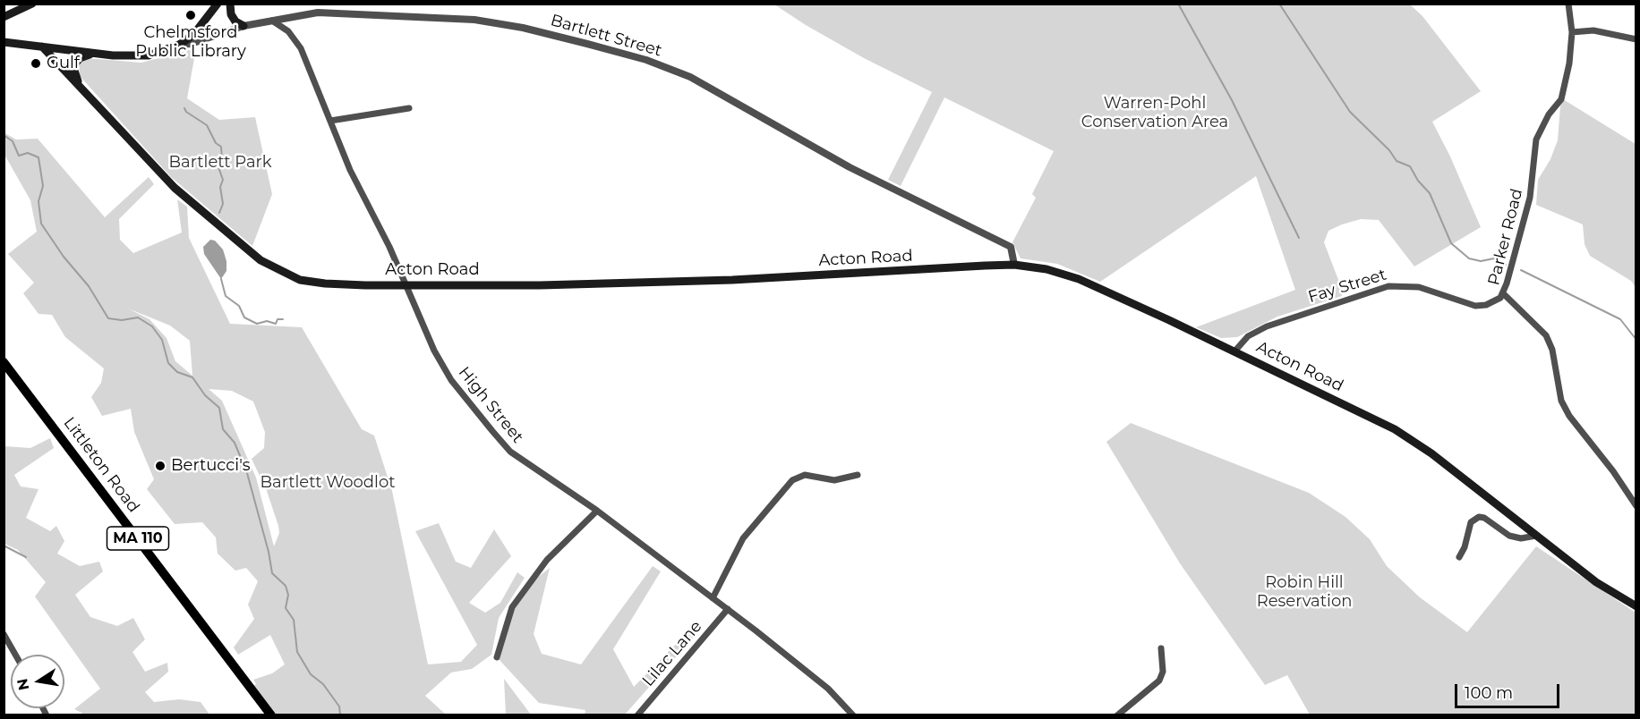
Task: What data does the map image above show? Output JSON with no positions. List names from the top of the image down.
{
  "streets": {
    "main road": [
      "Bartlett Street",
      "Acton Road",
      "Littleton Road",
      "MA 110"
    ],
    "street": [
      "Parker Road",
      "Fay Street",
      "High Street",
      "Lilac Lane"
    ]
  },
  "crossings": [
    ["Bartlett Street", "Acton Road"],
    ["Bartlett Street", "High Street"],
    ["Parker Road", "Fay Street"],
    ["Acton Road", "Fay Street"],
    ["Acton Road", "High Street"],
    ["High Street", "Lilac Lane"]
  ],
  "parks": [
    "Warren-Pohl Conservation Area",
    "Bartlett Park",
    "Bartlett Woodlot",
    "Robin Hill Reservation"
  ],
  "places": ["Chelmsford Public Library", "Gulf", "Bertucci's"],
  "scale_bar": "100 m",
  "north": "left"
}
